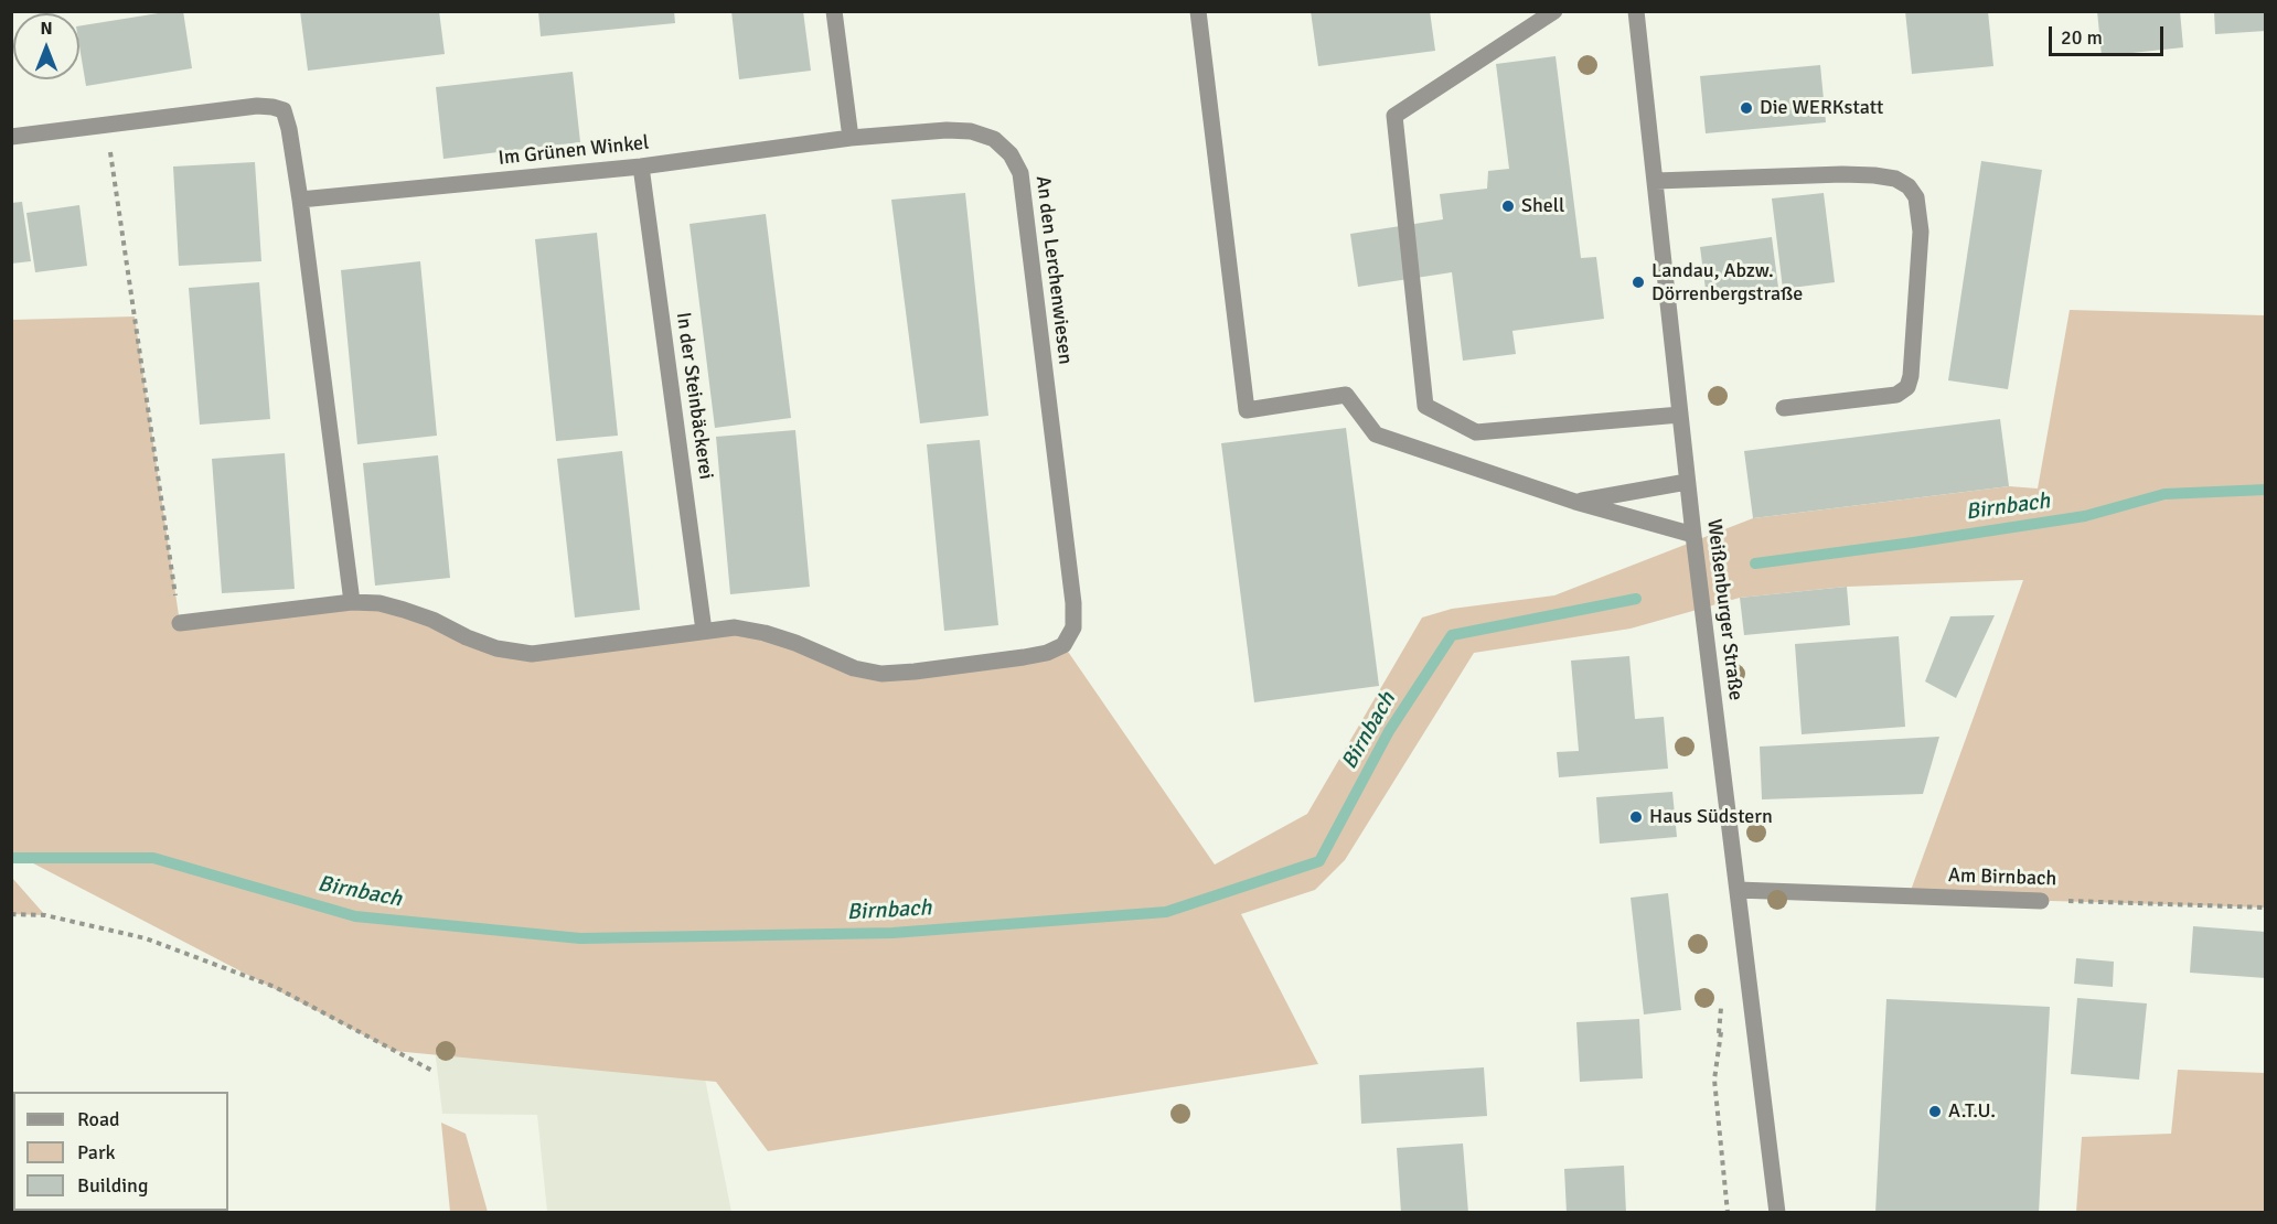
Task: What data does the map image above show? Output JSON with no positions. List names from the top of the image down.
{
  "streets": {
    "street": [
      "Im Grünen Winkel",
      "An den Lerchenwiesen",
      "In der Steinbäckerei",
      "Weißenburger Straße",
      "Am Birnbach"
    ]
  },
  "crossings": [
    ["Im Grünen Winkel", "An den Lerchenwiesen"],
    ["Im Grünen Winkel", "In der Steinbäckerei"],
    ["An den Lerchenwiesen", "In der Steinbäckerei"],
    ["Weißenburger Straße", "Am Birnbach"]
  ],
  "water": ["Birnbach"],
  "places": [
    "Die WERKstatt",
    "Shell",
    "Landau, Abzw. Dörrenbergstraße",
    "Haus Südstern",
    "A.T.U."
  ],
  "legend": ["Road", "Park", "Building"],
  "scale_bar": "20 m",
  "north": "top"
}
